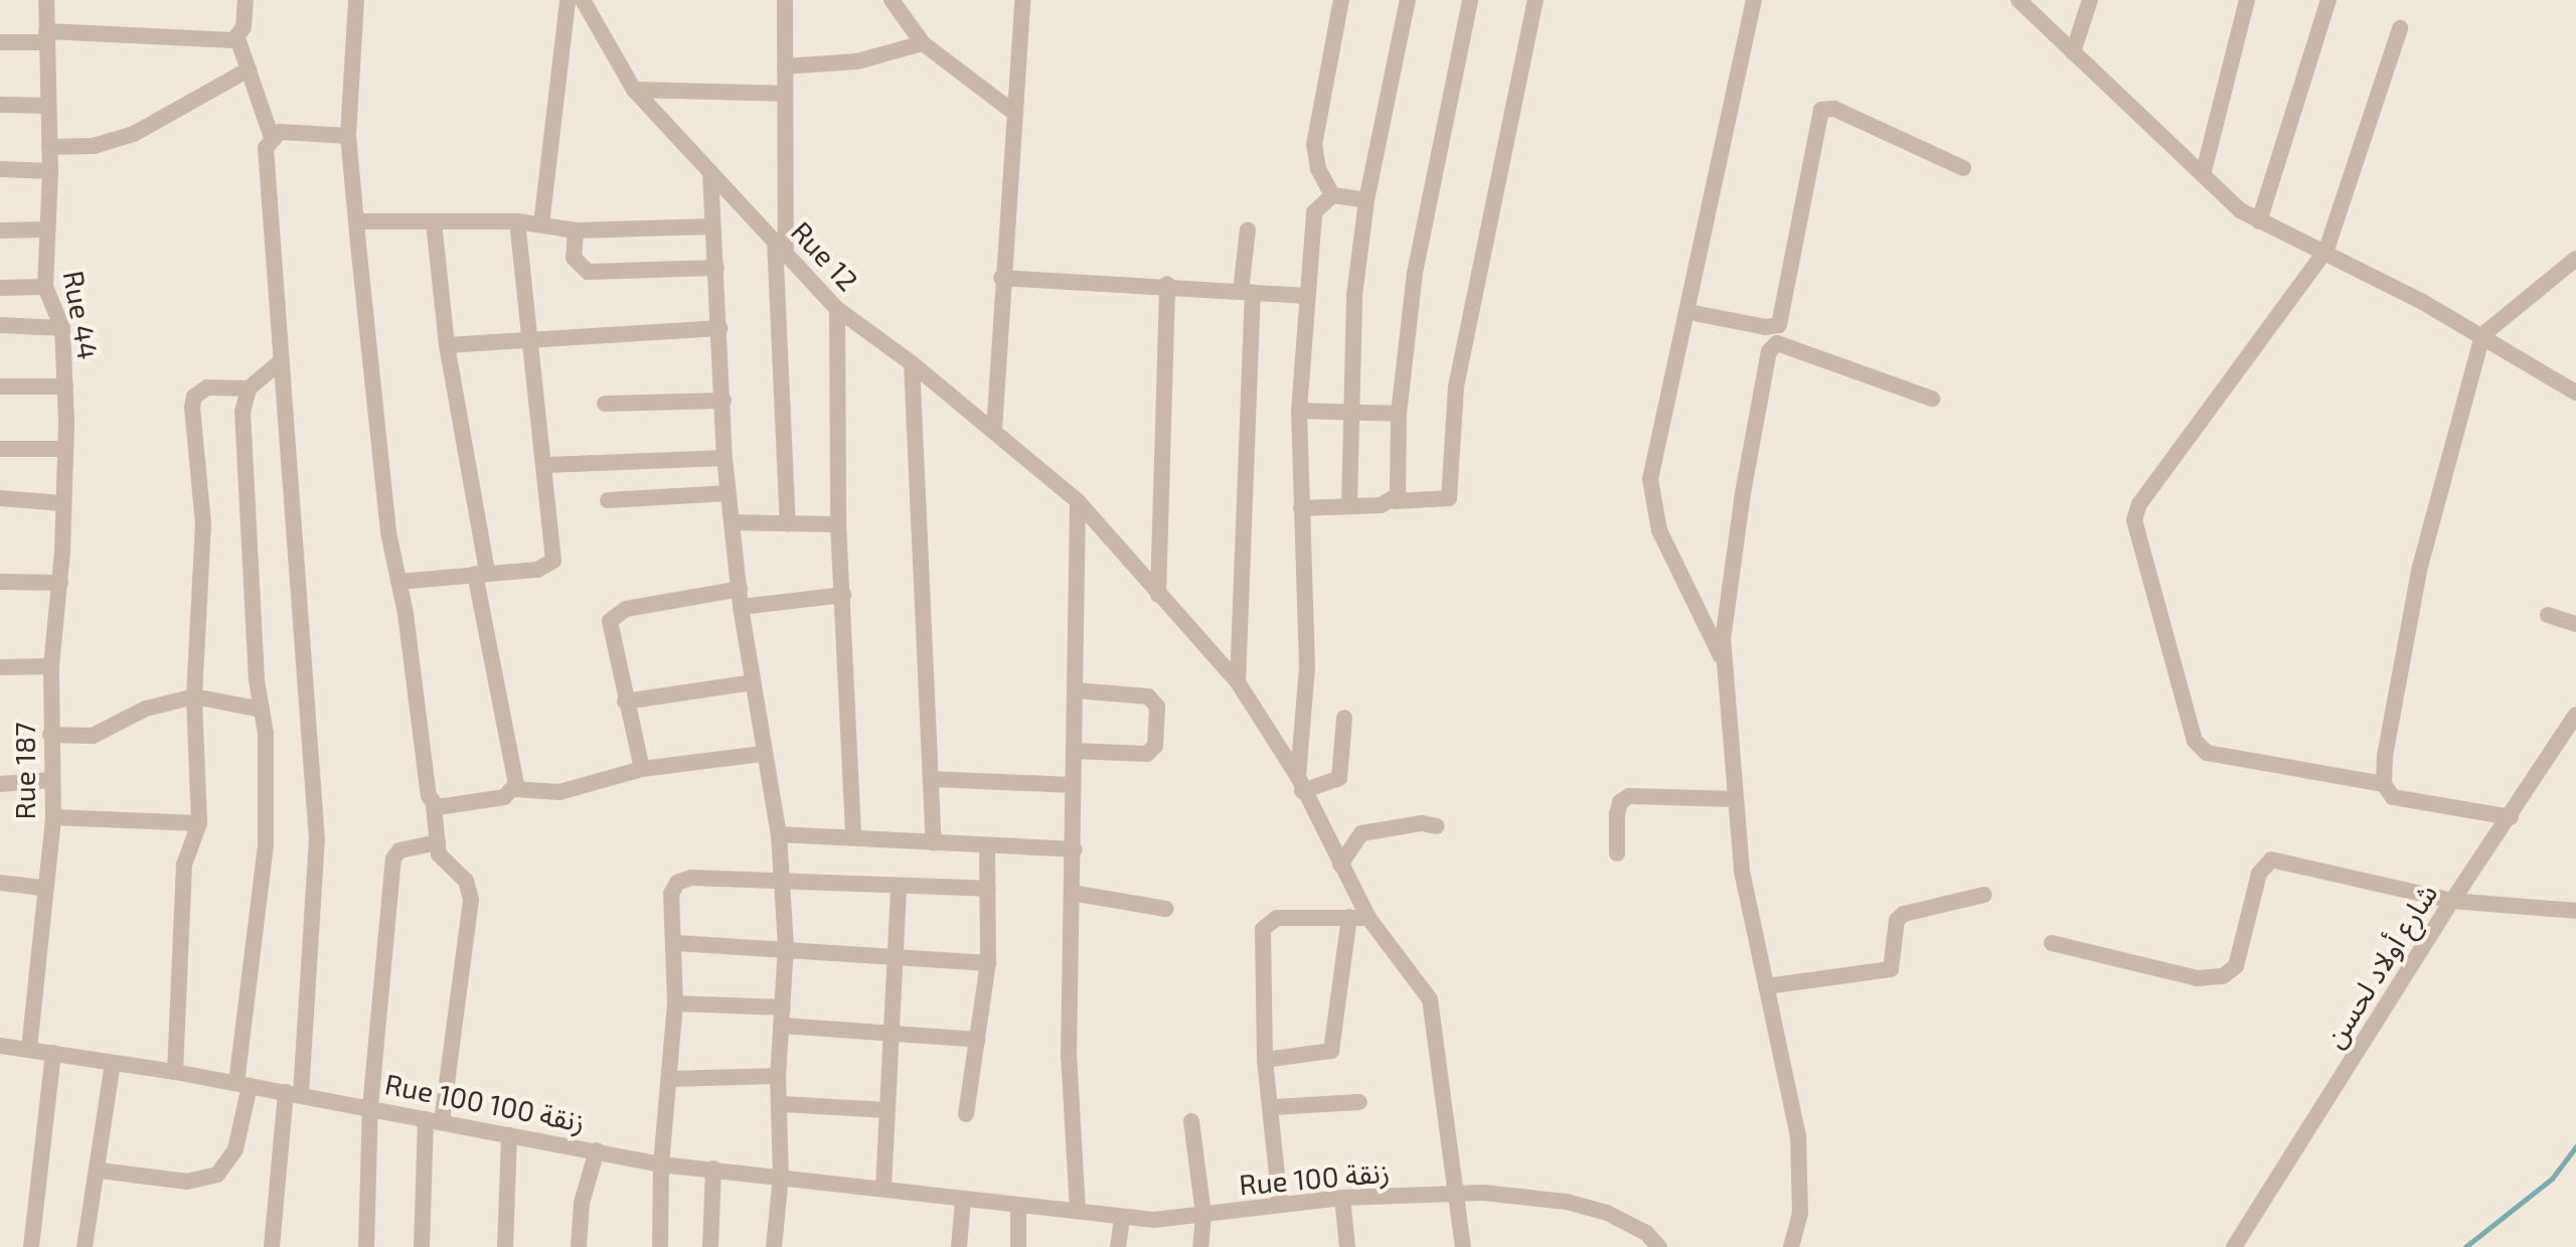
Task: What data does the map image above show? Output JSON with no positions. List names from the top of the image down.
{
  "streets": {
    "street": [
      "Rue 12",
      "Rue 44",
      "Rue 187",
      "شارع أولاد لحسن",
      "Rue 100 زنقة 100",
      "Rue 100 زنقة"
    ]
  },
  "crossings": [
    ["Rue 12", "Rue 100 زنقة"],
    ["Rue 44", "Rue 187"],
    ["Rue 187", "Rue 100 زنقة 100"],
    ["Rue 100 زنقة 100", "Rue 100 زنقة"]
  ]
}
